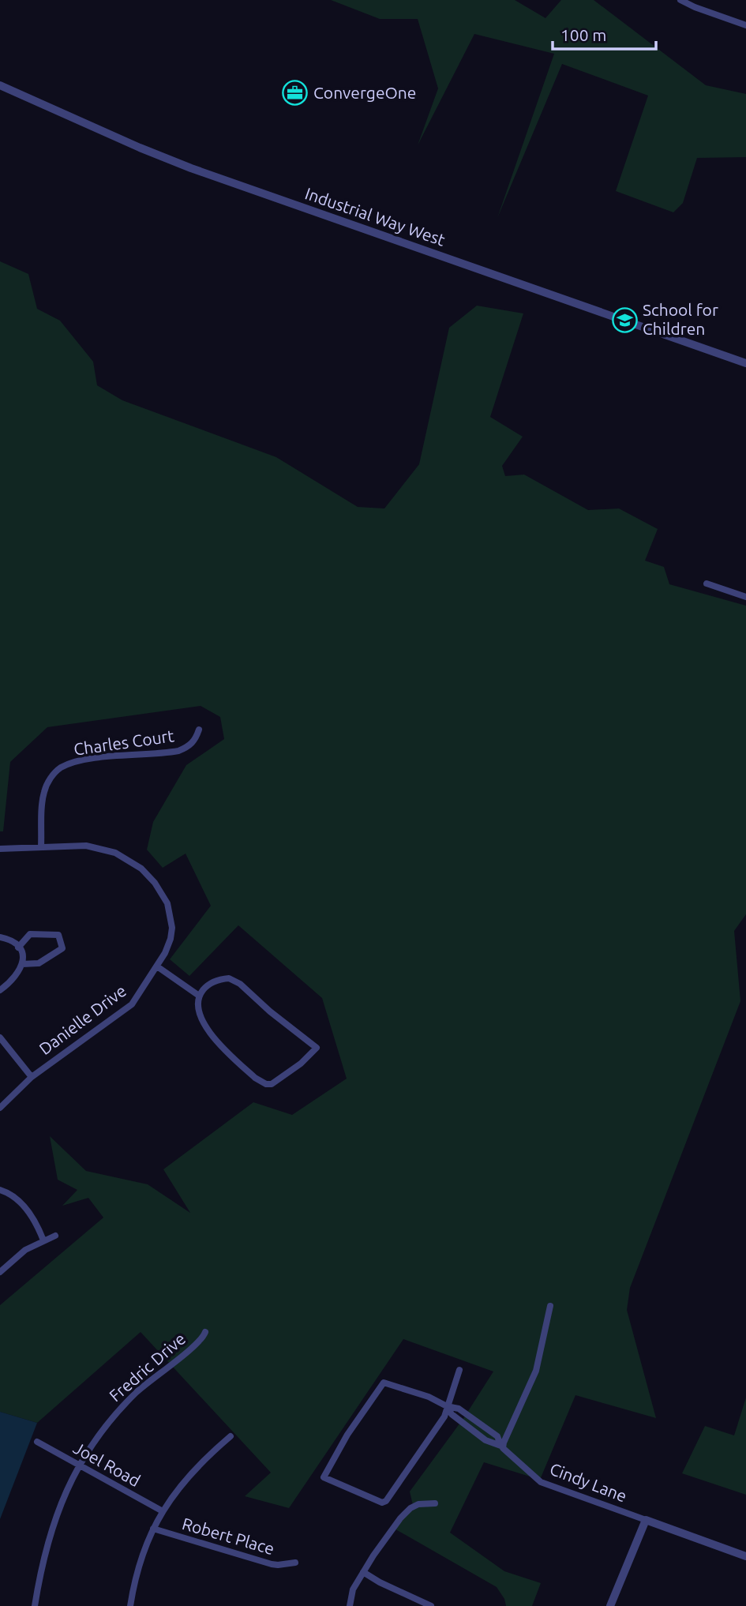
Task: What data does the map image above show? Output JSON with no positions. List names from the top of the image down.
{
  "streets": {
    "street": [
      "Industrial Way West",
      "Charles Court",
      "Danielle Drive",
      "Fredric Drive",
      "Joel Road",
      "Cindy Lane",
      "Robert Place"
    ]
  },
  "crossings": [
    ["Charles Court", "Danielle Drive"],
    ["Fredric Drive", "Joel Road"]
  ],
  "places": {
    "office": ["ConvergeOne"],
    "school or university": ["School for Children"]
  },
  "scale_bar": "100 m"
}
